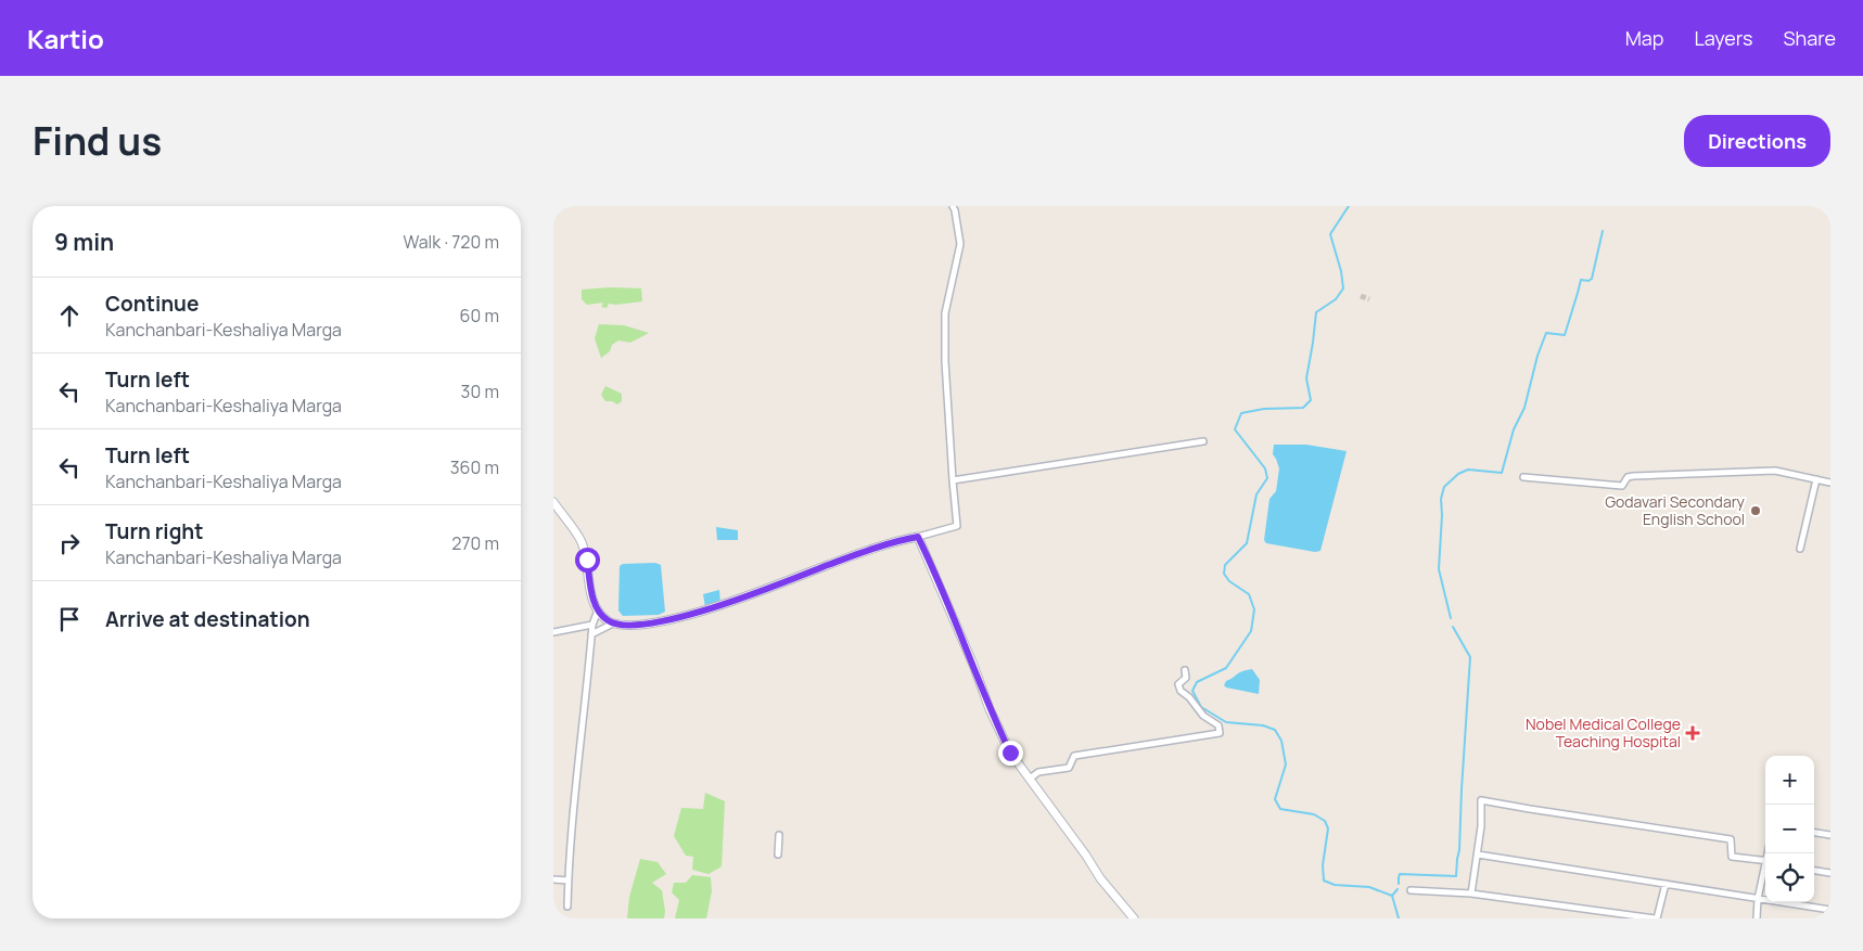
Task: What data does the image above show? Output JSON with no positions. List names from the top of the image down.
{
  "places": {
    "other": ["Godavari Secondary English School"],
    "health": ["Nobel Medical College Teaching Hospital"]
  },
  "page": {
    "header": "Kartio",
    "nav": ["Map", "Layers", "Share"],
    "title": "Find us",
    "buttons": "Directions",
    "heading": ["9 min", "Walk · 720 m"],
    "list": [
      ["Continue", "Kanchanbari-Keshaliya Marga", "60 m"],
      ["Turn left", "Kanchanbari-Keshaliya Marga", "30 m"],
      ["Turn left", "Kanchanbari-Keshaliya Marga", "360 m"],
      ["Turn right", "Kanchanbari-Keshaliya Marga", "270 m"],
      "Arrive at destination"
    ],
    "map_buttons": ["+", "−"]
  }
}
